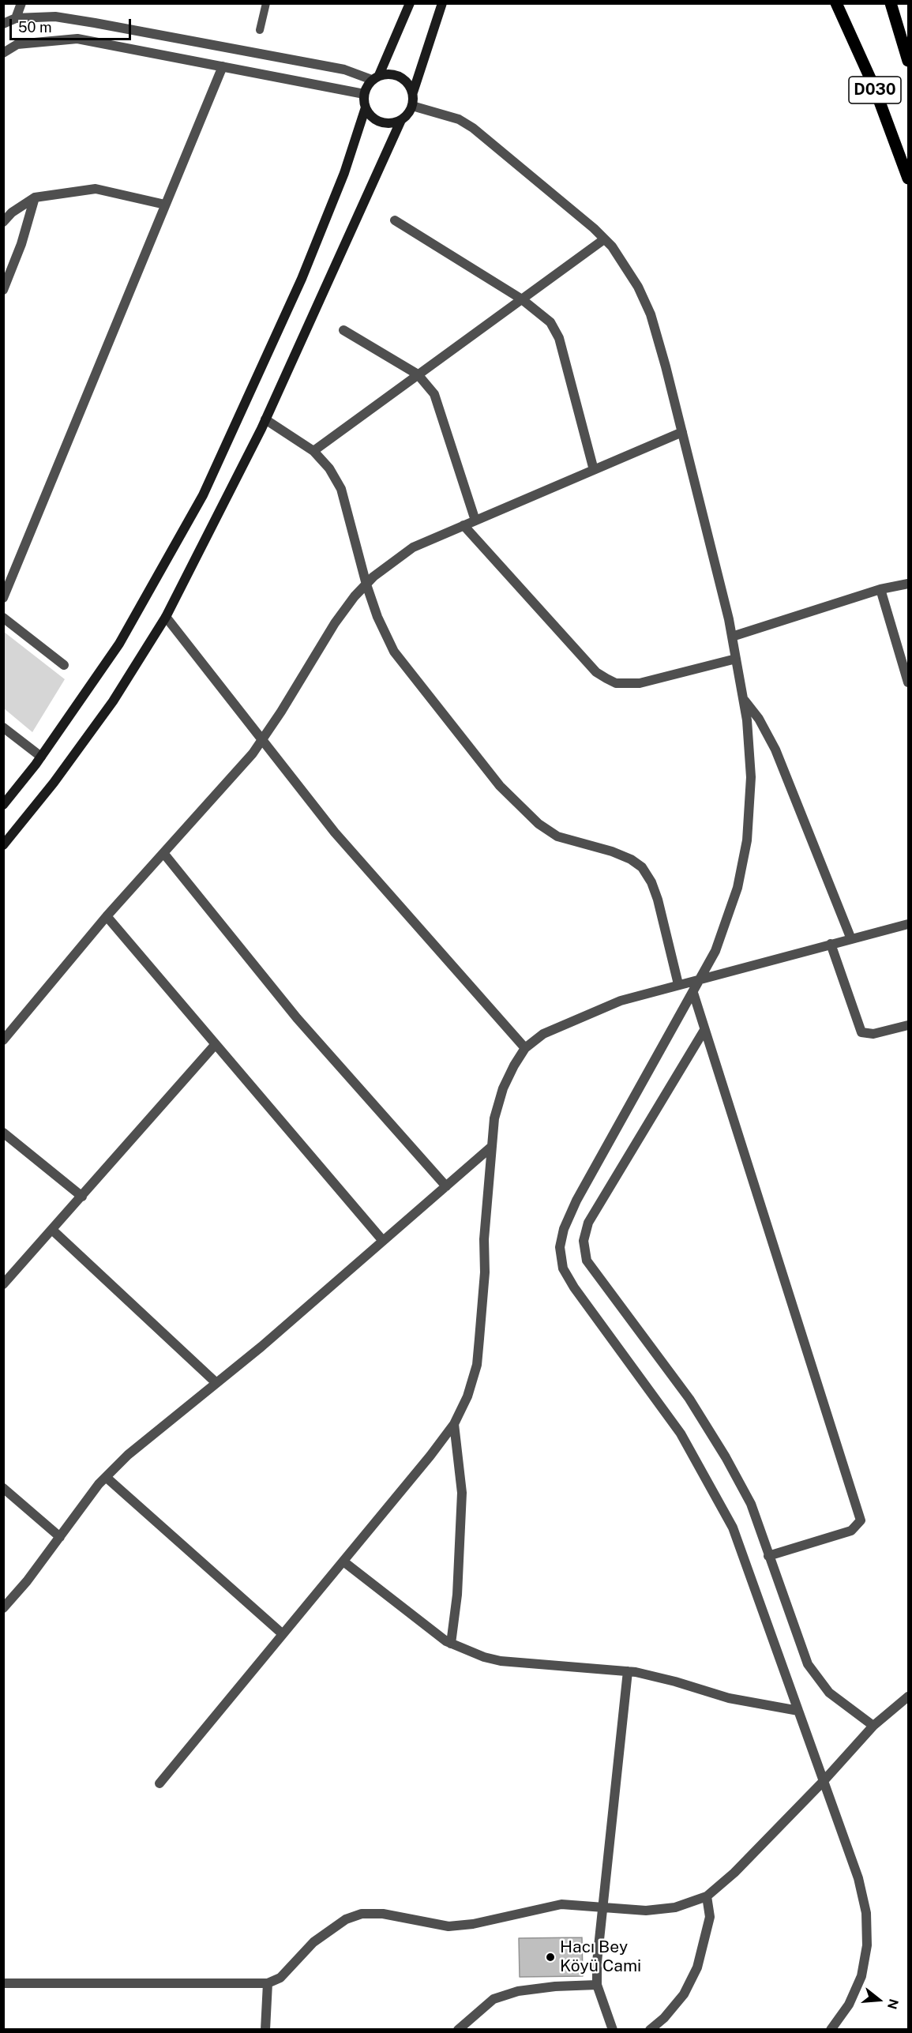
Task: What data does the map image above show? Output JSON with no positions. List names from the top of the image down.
{
  "streets": {
    "main road": ["D030"]
  },
  "places": ["Hacı Bey Köyü Cami"],
  "scale_bar": "50 m",
  "north": "right"
}
